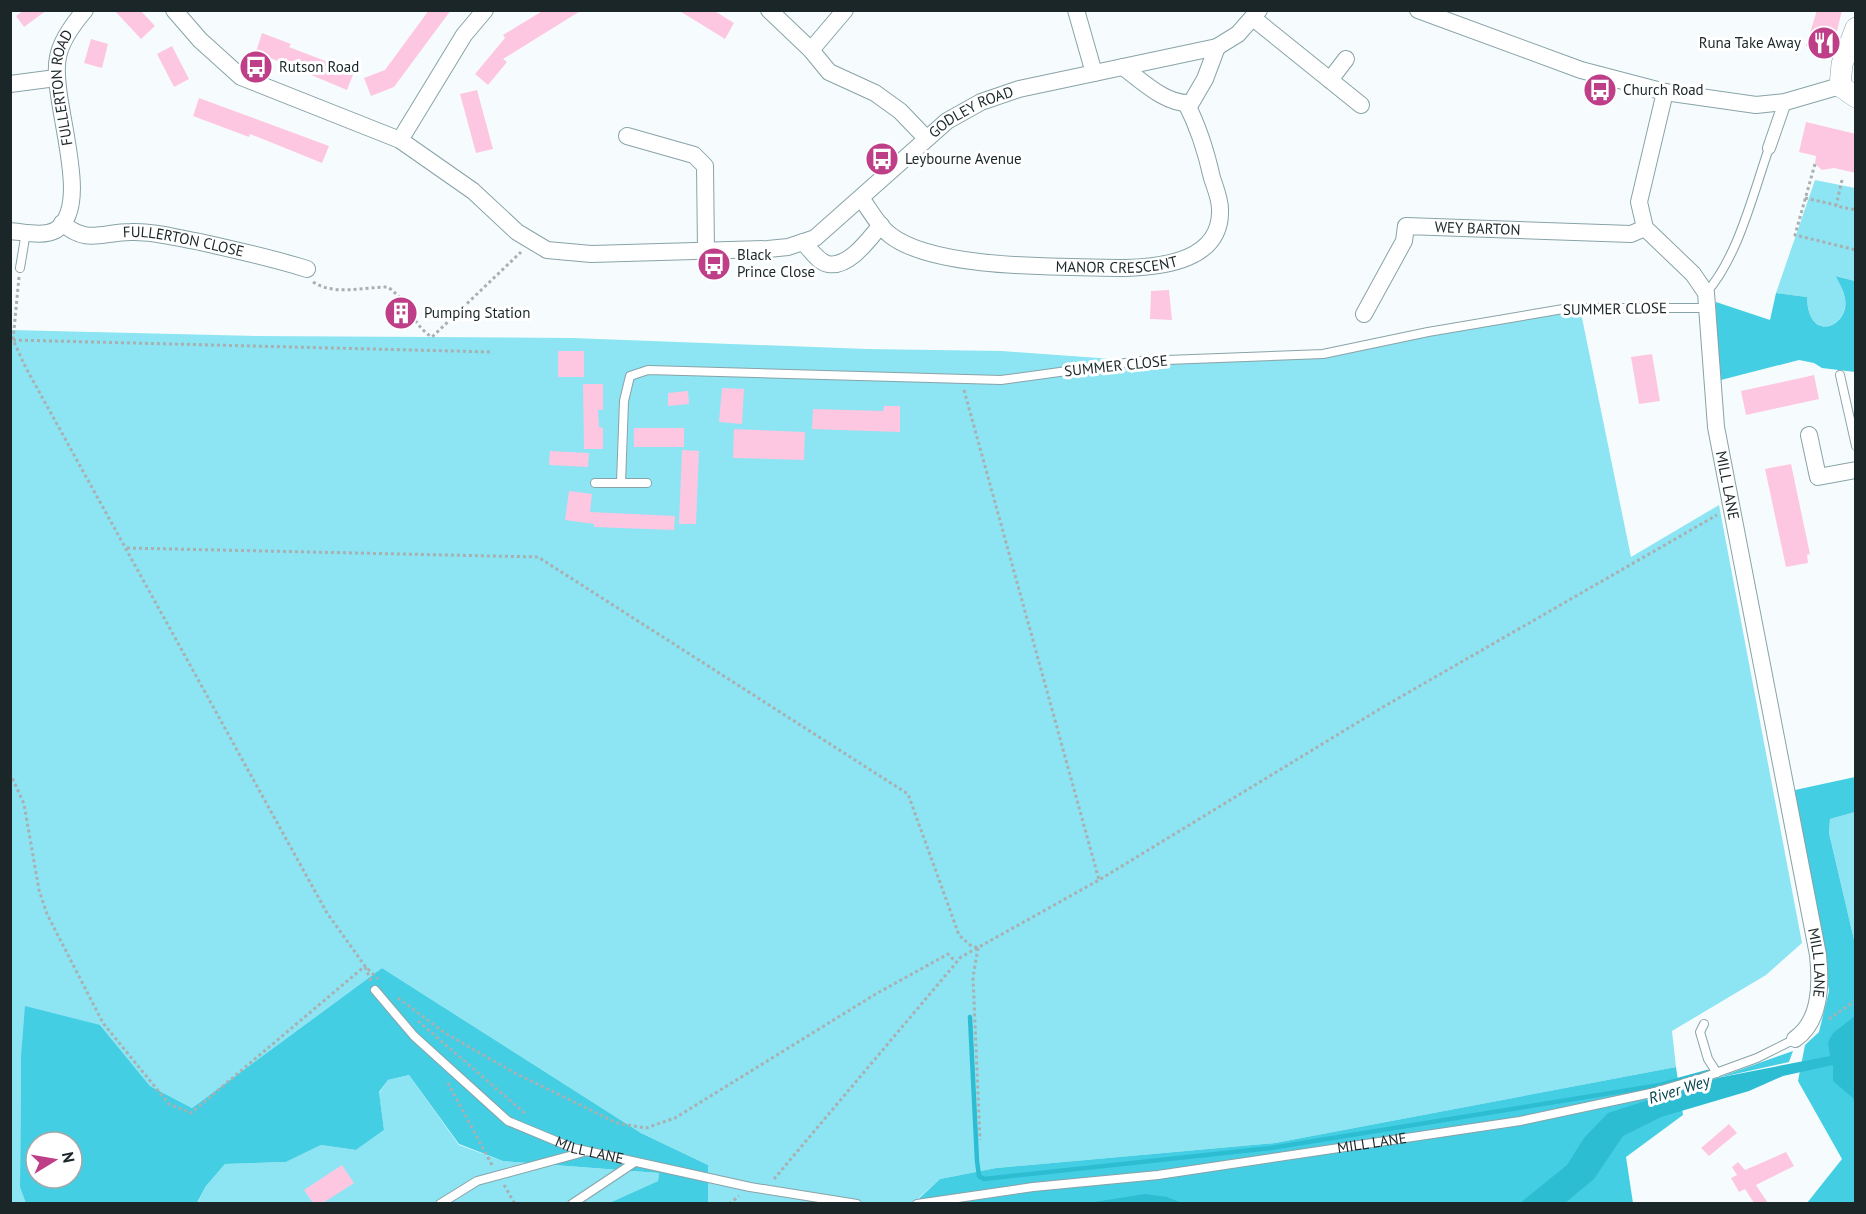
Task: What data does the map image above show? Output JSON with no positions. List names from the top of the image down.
{
  "streets": {
    "street": [
      "FULLERTON ROAD",
      "GODLEY ROAD",
      "WEY BARTON",
      "FULLERTON CLOSE",
      "MANOR CRESCENT",
      "MILL LANE"
    ],
    "lane": ["SUMMER CLOSE"]
  },
  "crossings": [
    ["FULLERTON ROAD", "FULLERTON CLOSE"],
    ["GODLEY ROAD", "MANOR CRESCENT"],
    ["SUMMER CLOSE", "MILL LANE"]
  ],
  "water": ["River Wey"],
  "places": {
    "restaurant": ["Runa Take Away"],
    "bus stop": [
      "Rutson Road",
      "Church Road",
      "Leybourne Avenue",
      "Black Prince Close"
    ],
    "building": ["Pumping Station"]
  },
  "north": "right"
}
